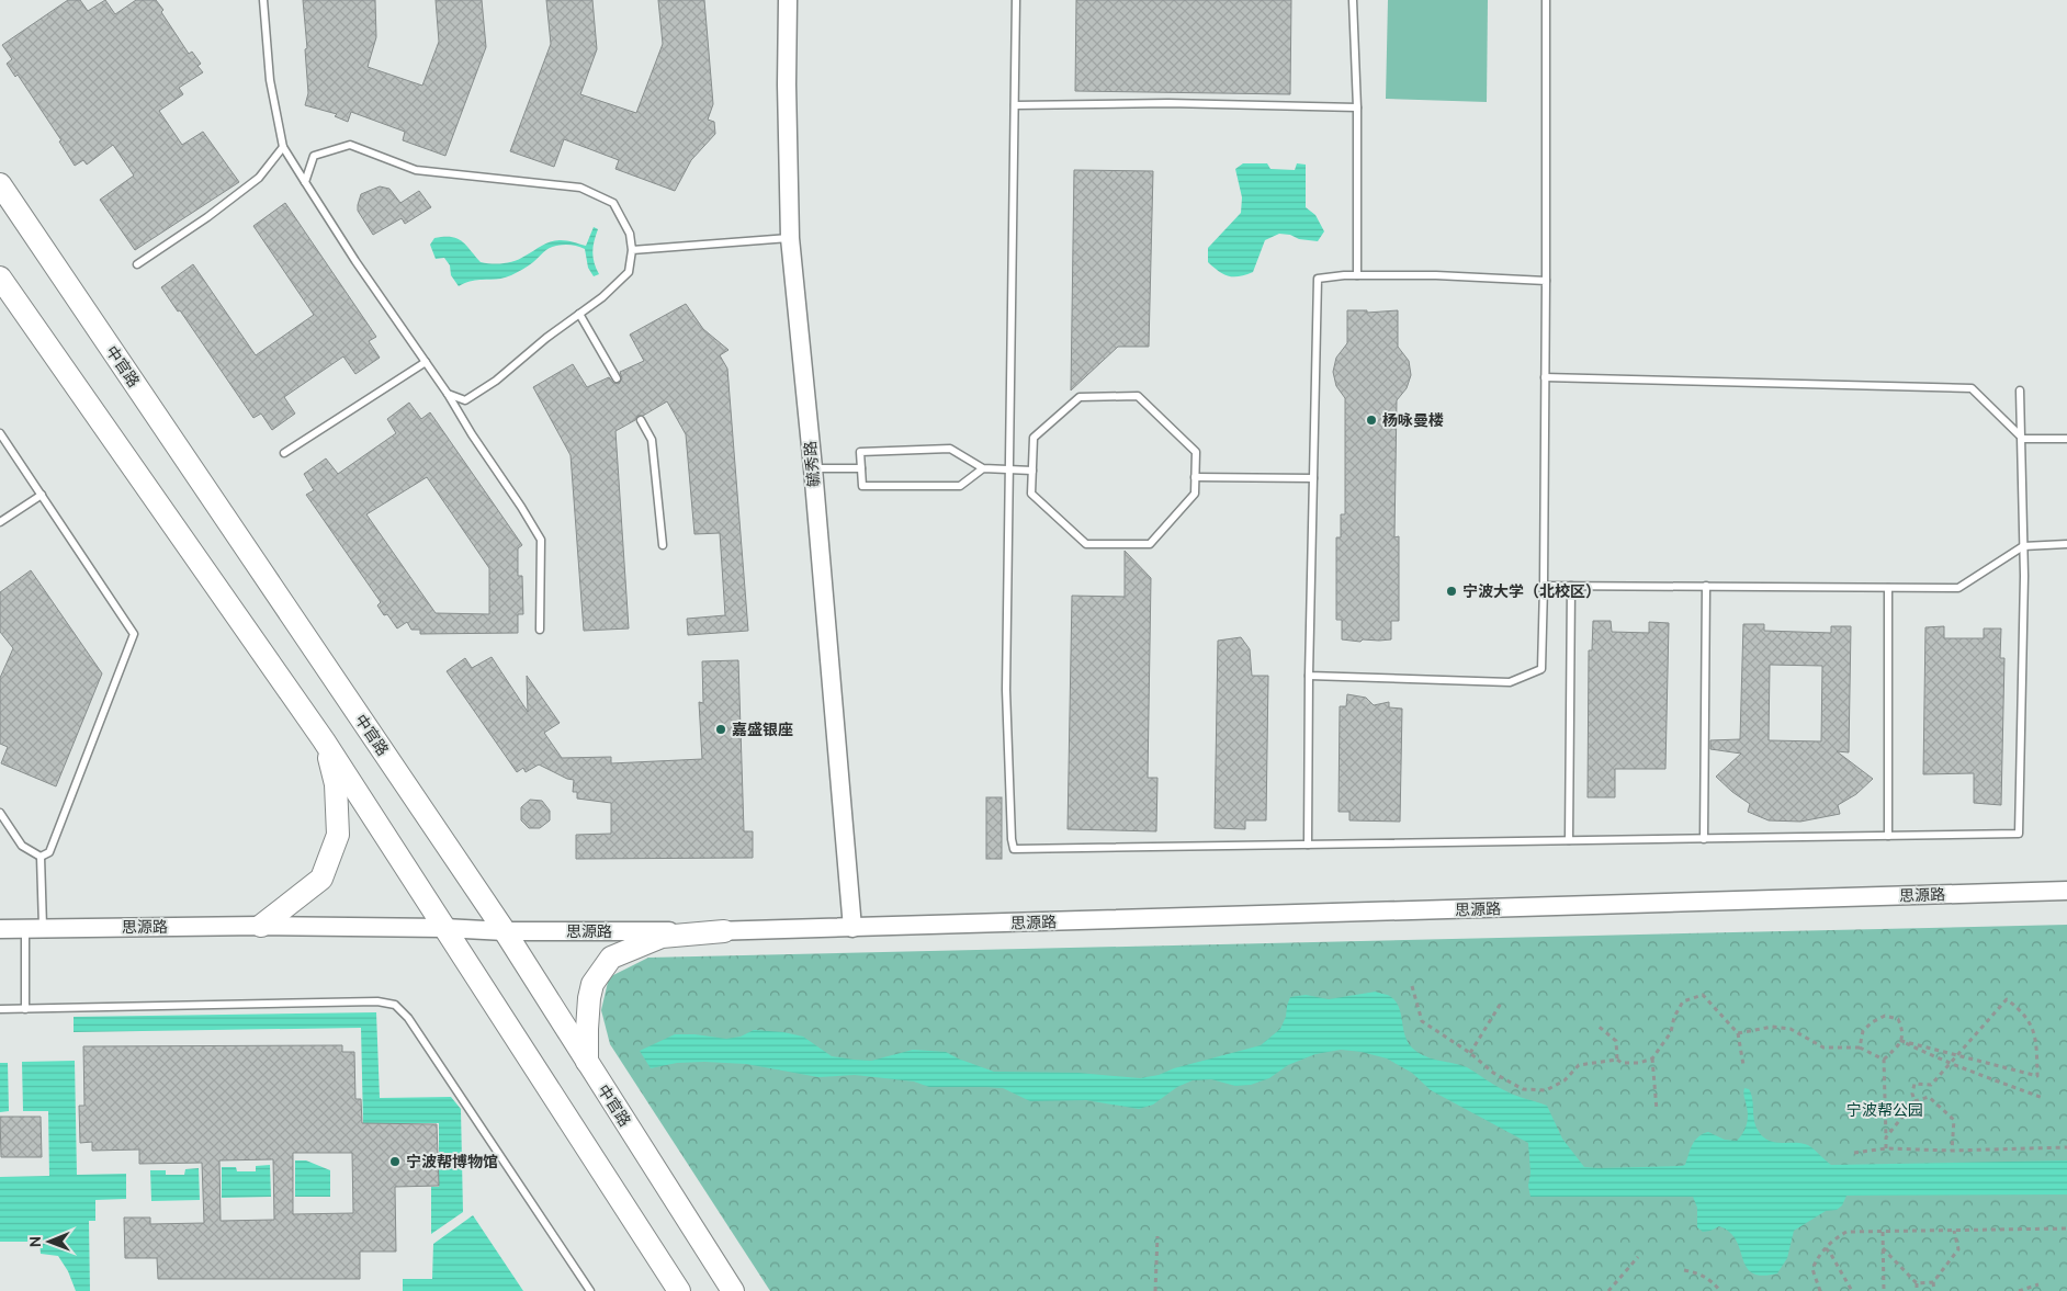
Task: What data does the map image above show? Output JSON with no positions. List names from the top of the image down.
{
  "streets": {
    "main road": ["中官路"],
    "street": ["毓秀路", "思源路"]
  },
  "crossings": [
    ["中官路", "思源路"],
    ["毓秀路", "思源路"]
  ],
  "parks": ["宁波帮公园"],
  "places": [
    "杨咏曼楼",
    "宁波大学（北校区）",
    "嘉盛银座",
    "宁波帮博物馆"
  ],
  "north": "left"
}
